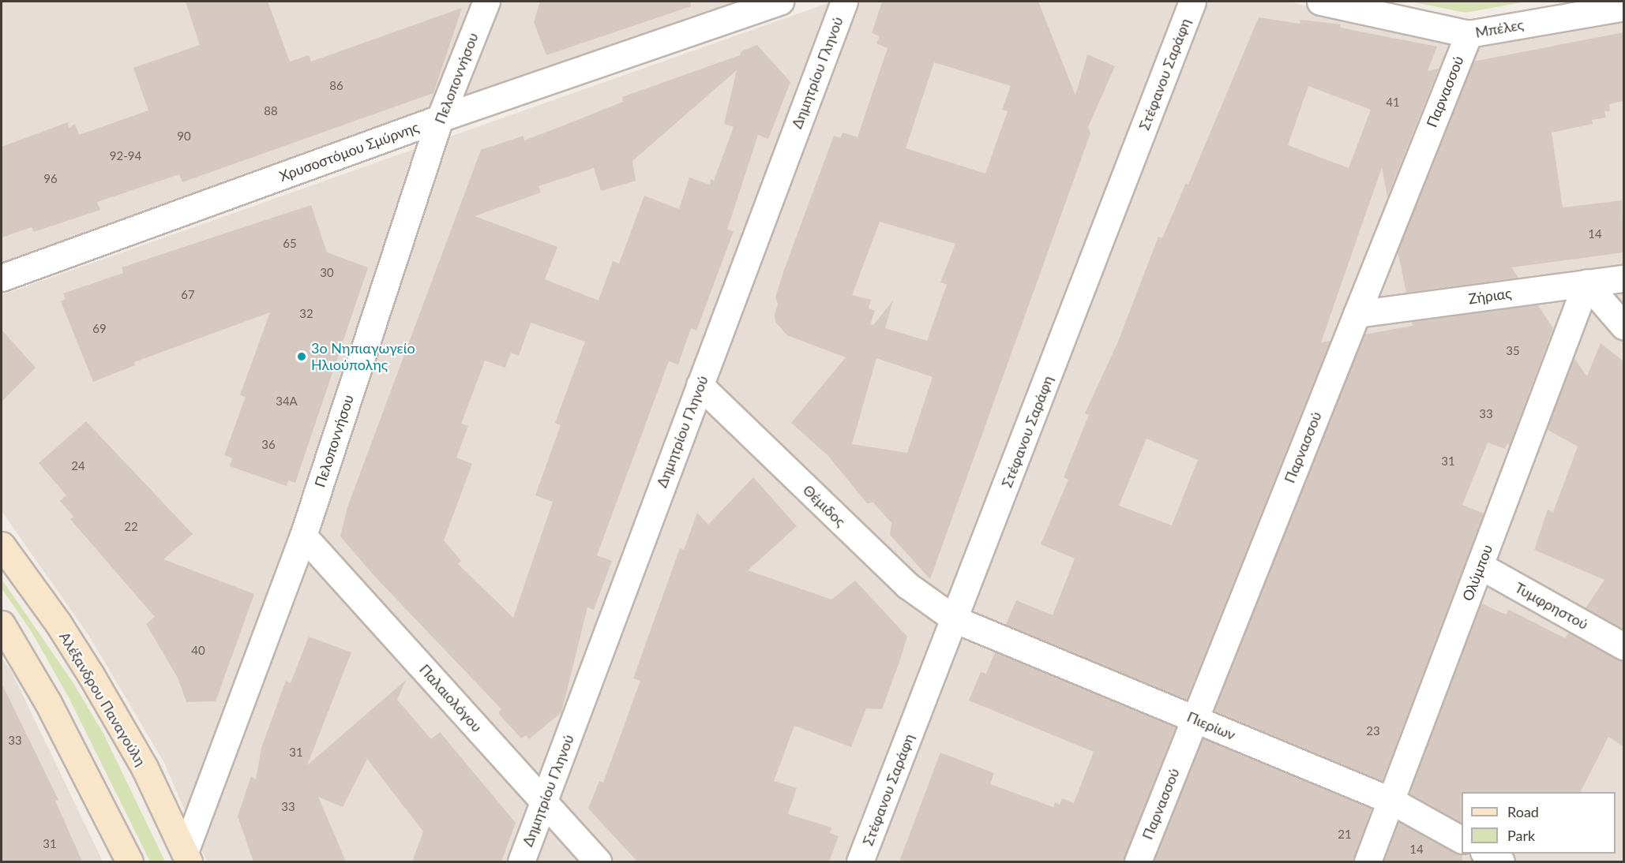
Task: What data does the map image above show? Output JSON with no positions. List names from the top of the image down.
{
  "streets": {
    "street": [
      "Μπέλες",
      "Δημητρίου Γληνού",
      "Στέφανου Σαράφη",
      "Πελοποννήσου",
      "Παρνασσού",
      "Χρυσοστόμου Σμύρνης",
      "Ζήριας",
      "Θέμιδος",
      "Ολύμπου",
      "Τυμφρηστού",
      "Παλαιολόγου",
      "Αλέξανδρου Παναγούλη",
      "Πιερίων"
    ]
  },
  "crossings": [
    ["Μπέλες", "Παρνασσού"],
    ["Δημητρίου Γληνού", "Θέμιδος"],
    ["Δημητρίου Γληνού", "Παλαιολόγου"],
    ["Στέφανου Σαράφη", "Θέμιδος"],
    ["Στέφανου Σαράφη", "Πιερίων"],
    ["Πελοποννήσου", "Χρυσοστόμου Σμύρνης"],
    ["Πελοποννήσου", "Παλαιολόγου"],
    ["Πελοποννήσου", "Αλέξανδρου Παναγούλη"],
    ["Παρνασσού", "Ζήριας"],
    ["Παρνασσού", "Πιερίων"],
    ["Ζήριας", "Ολύμπου"],
    ["Θέμιδος", "Πιερίων"],
    ["Ολύμπου", "Τυμφρηστού"],
    ["Ολύμπου", "Πιερίων"]
  ],
  "places": ["3o Νηπιαγωγείο Ηλιούπολης"],
  "house_numbers": [
    "86",
    "41",
    "88",
    "90",
    "92-94",
    "96",
    "14",
    "65",
    "30",
    "67",
    "32",
    "69",
    "35",
    "34Α",
    "33",
    "36",
    "31",
    "24",
    "22",
    "40",
    "23",
    "33",
    "31",
    "33",
    "21",
    "31",
    "14"
  ],
  "legend": ["Road", "Park"]
}
